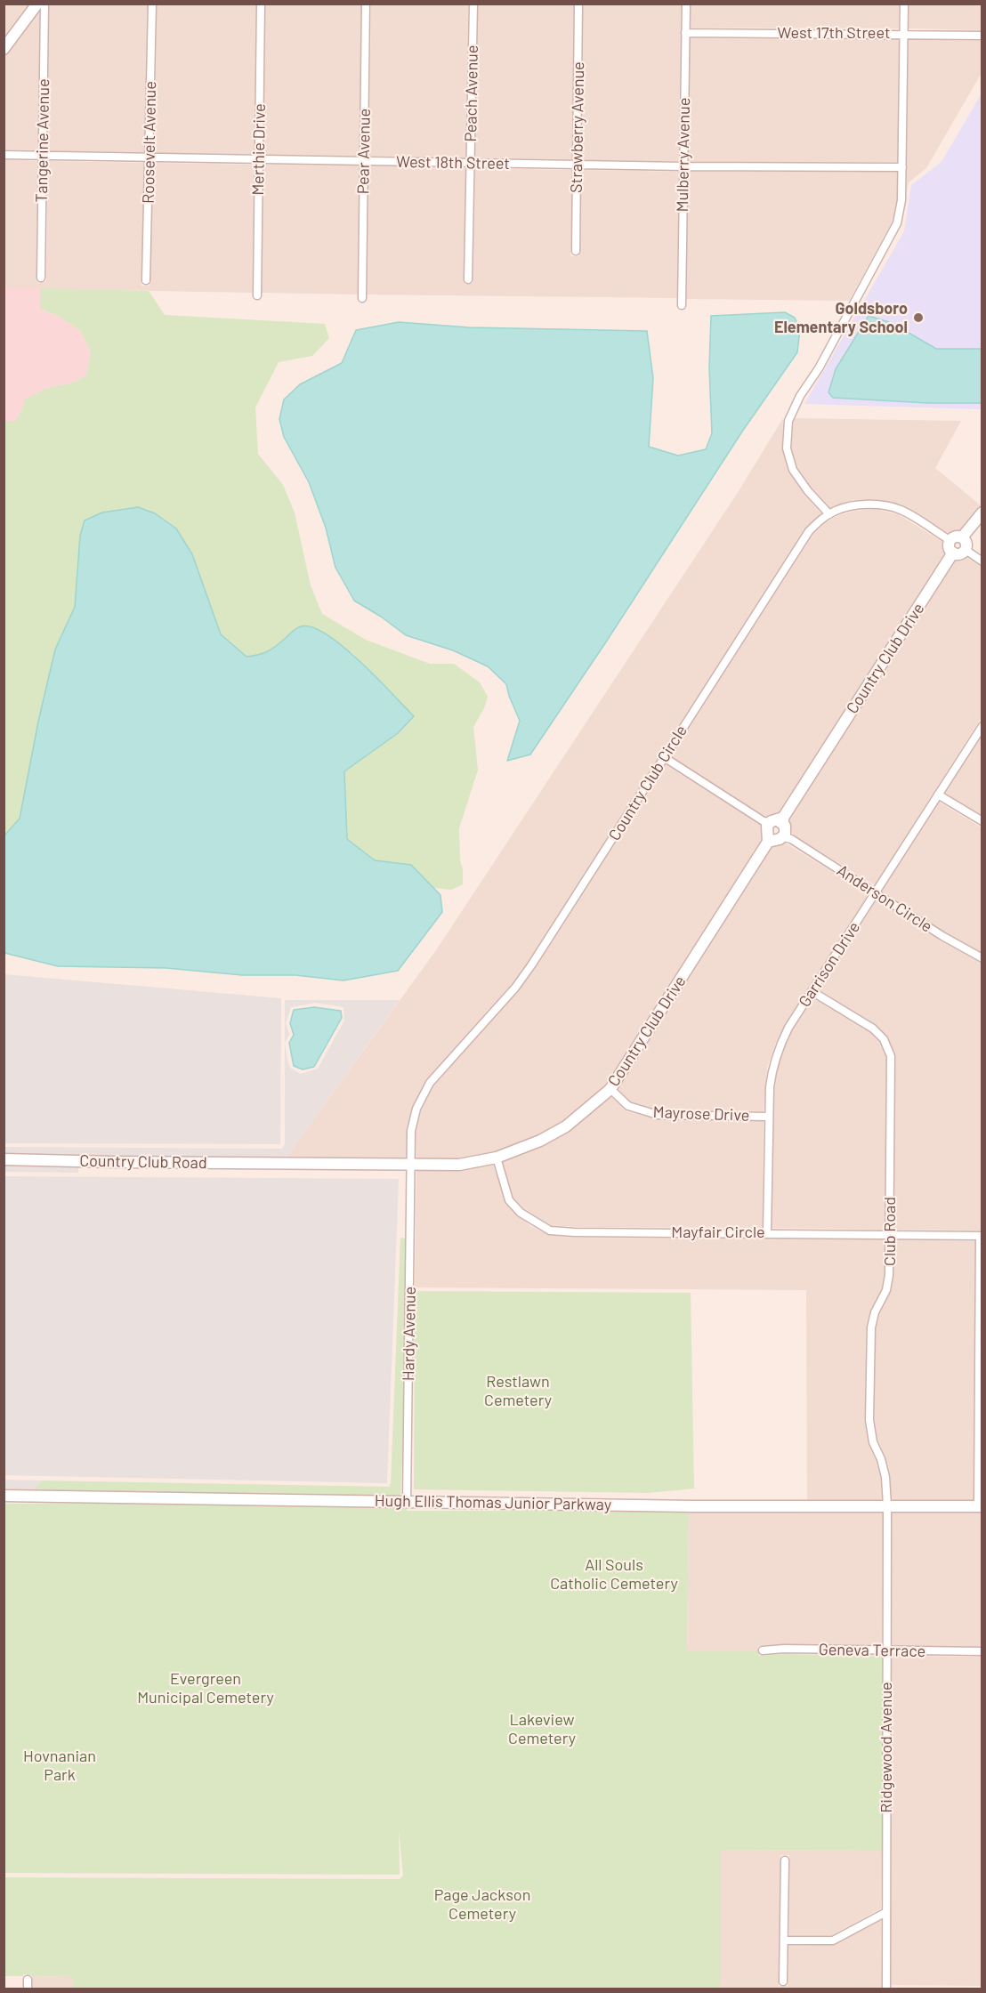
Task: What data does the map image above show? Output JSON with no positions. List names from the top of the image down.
{
  "streets": {
    "street": [
      "West 17th Street",
      "Peach Avenue",
      "Strawberry Avenue",
      "Tangerine Avenue",
      "Roosevelt Avenue",
      "Merthie Drive",
      "Pear Avenue",
      "Mulberry Avenue",
      "West 18th Street",
      "Country Club Drive",
      "Country Club Circle",
      "Anderson Circle",
      "Garrison Drive",
      "Mayrose Drive",
      "Country Club Road",
      "Club Road",
      "Mayfair Circle",
      "Hardy Avenue",
      "Hugh Ellis Thomas Junior Parkway",
      "Geneva Terrace",
      "Ridgewood Avenue"
    ]
  },
  "crossings": [
    ["West 17th Street", "Mulberry Avenue"],
    ["Peach Avenue", "West 18th Street"],
    ["Strawberry Avenue", "West 18th Street"],
    ["Tangerine Avenue", "West 18th Street"],
    ["Roosevelt Avenue", "West 18th Street"],
    ["Merthie Drive", "West 18th Street"],
    ["Pear Avenue", "West 18th Street"],
    ["Mulberry Avenue", "West 18th Street"],
    ["Country Club Drive", "Country Club Circle"],
    ["Country Club Drive", "Anderson Circle"],
    ["Country Club Drive", "Mayrose Drive"],
    ["Country Club Drive", "Country Club Road"],
    ["Country Club Drive", "Mayfair Circle"],
    ["Country Club Drive", "Hardy Avenue"],
    ["Country Club Circle", "Anderson Circle"],
    ["Country Club Circle", "Hardy Avenue"],
    ["Anderson Circle", "Garrison Drive"],
    ["Garrison Drive", "Mayrose Drive"],
    ["Garrison Drive", "Club Road"],
    ["Garrison Drive", "Mayfair Circle"],
    ["Club Road", "Mayfair Circle"],
    ["Club Road", "Hugh Ellis Thomas Junior Parkway"],
    ["Club Road", "Ridgewood Avenue"],
    ["Hardy Avenue", "Hugh Ellis Thomas Junior Parkway"],
    ["Hugh Ellis Thomas Junior Parkway", "Ridgewood Avenue"],
    ["Geneva Terrace", "Ridgewood Avenue"]
  ],
  "parks": [
    "Restlawn Cemetery",
    "All Souls Catholic Cemetery",
    "Evergreen Municipal Cemetery",
    "Lakeview Cemetery",
    "Hovnanian Park",
    "Page Jackson Cemetery"
  ],
  "places": ["Goldsboro Elementary School"]
}
